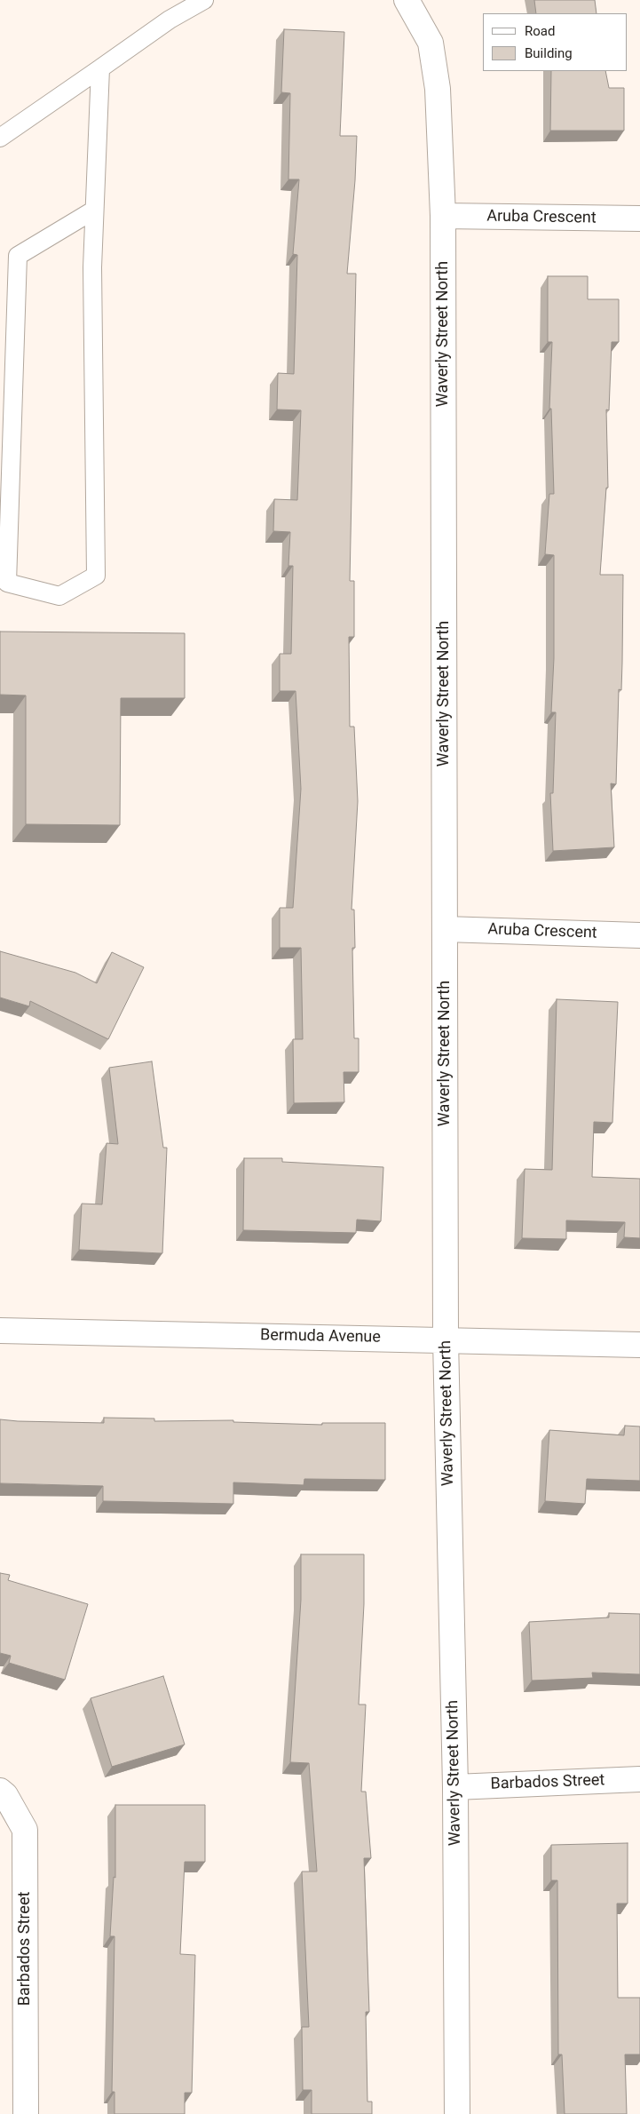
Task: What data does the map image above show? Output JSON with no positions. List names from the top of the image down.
{
  "streets": {
    "street": [
      "Aruba Crescent",
      "Waverly Street North",
      "Bermuda Avenue",
      "Barbados Street"
    ]
  },
  "crossings": [
    ["Aruba Crescent", "Waverly Street North"],
    ["Waverly Street North", "Bermuda Avenue"],
    ["Waverly Street North", "Barbados Street"]
  ],
  "legend": ["Road", "Building"]
}
